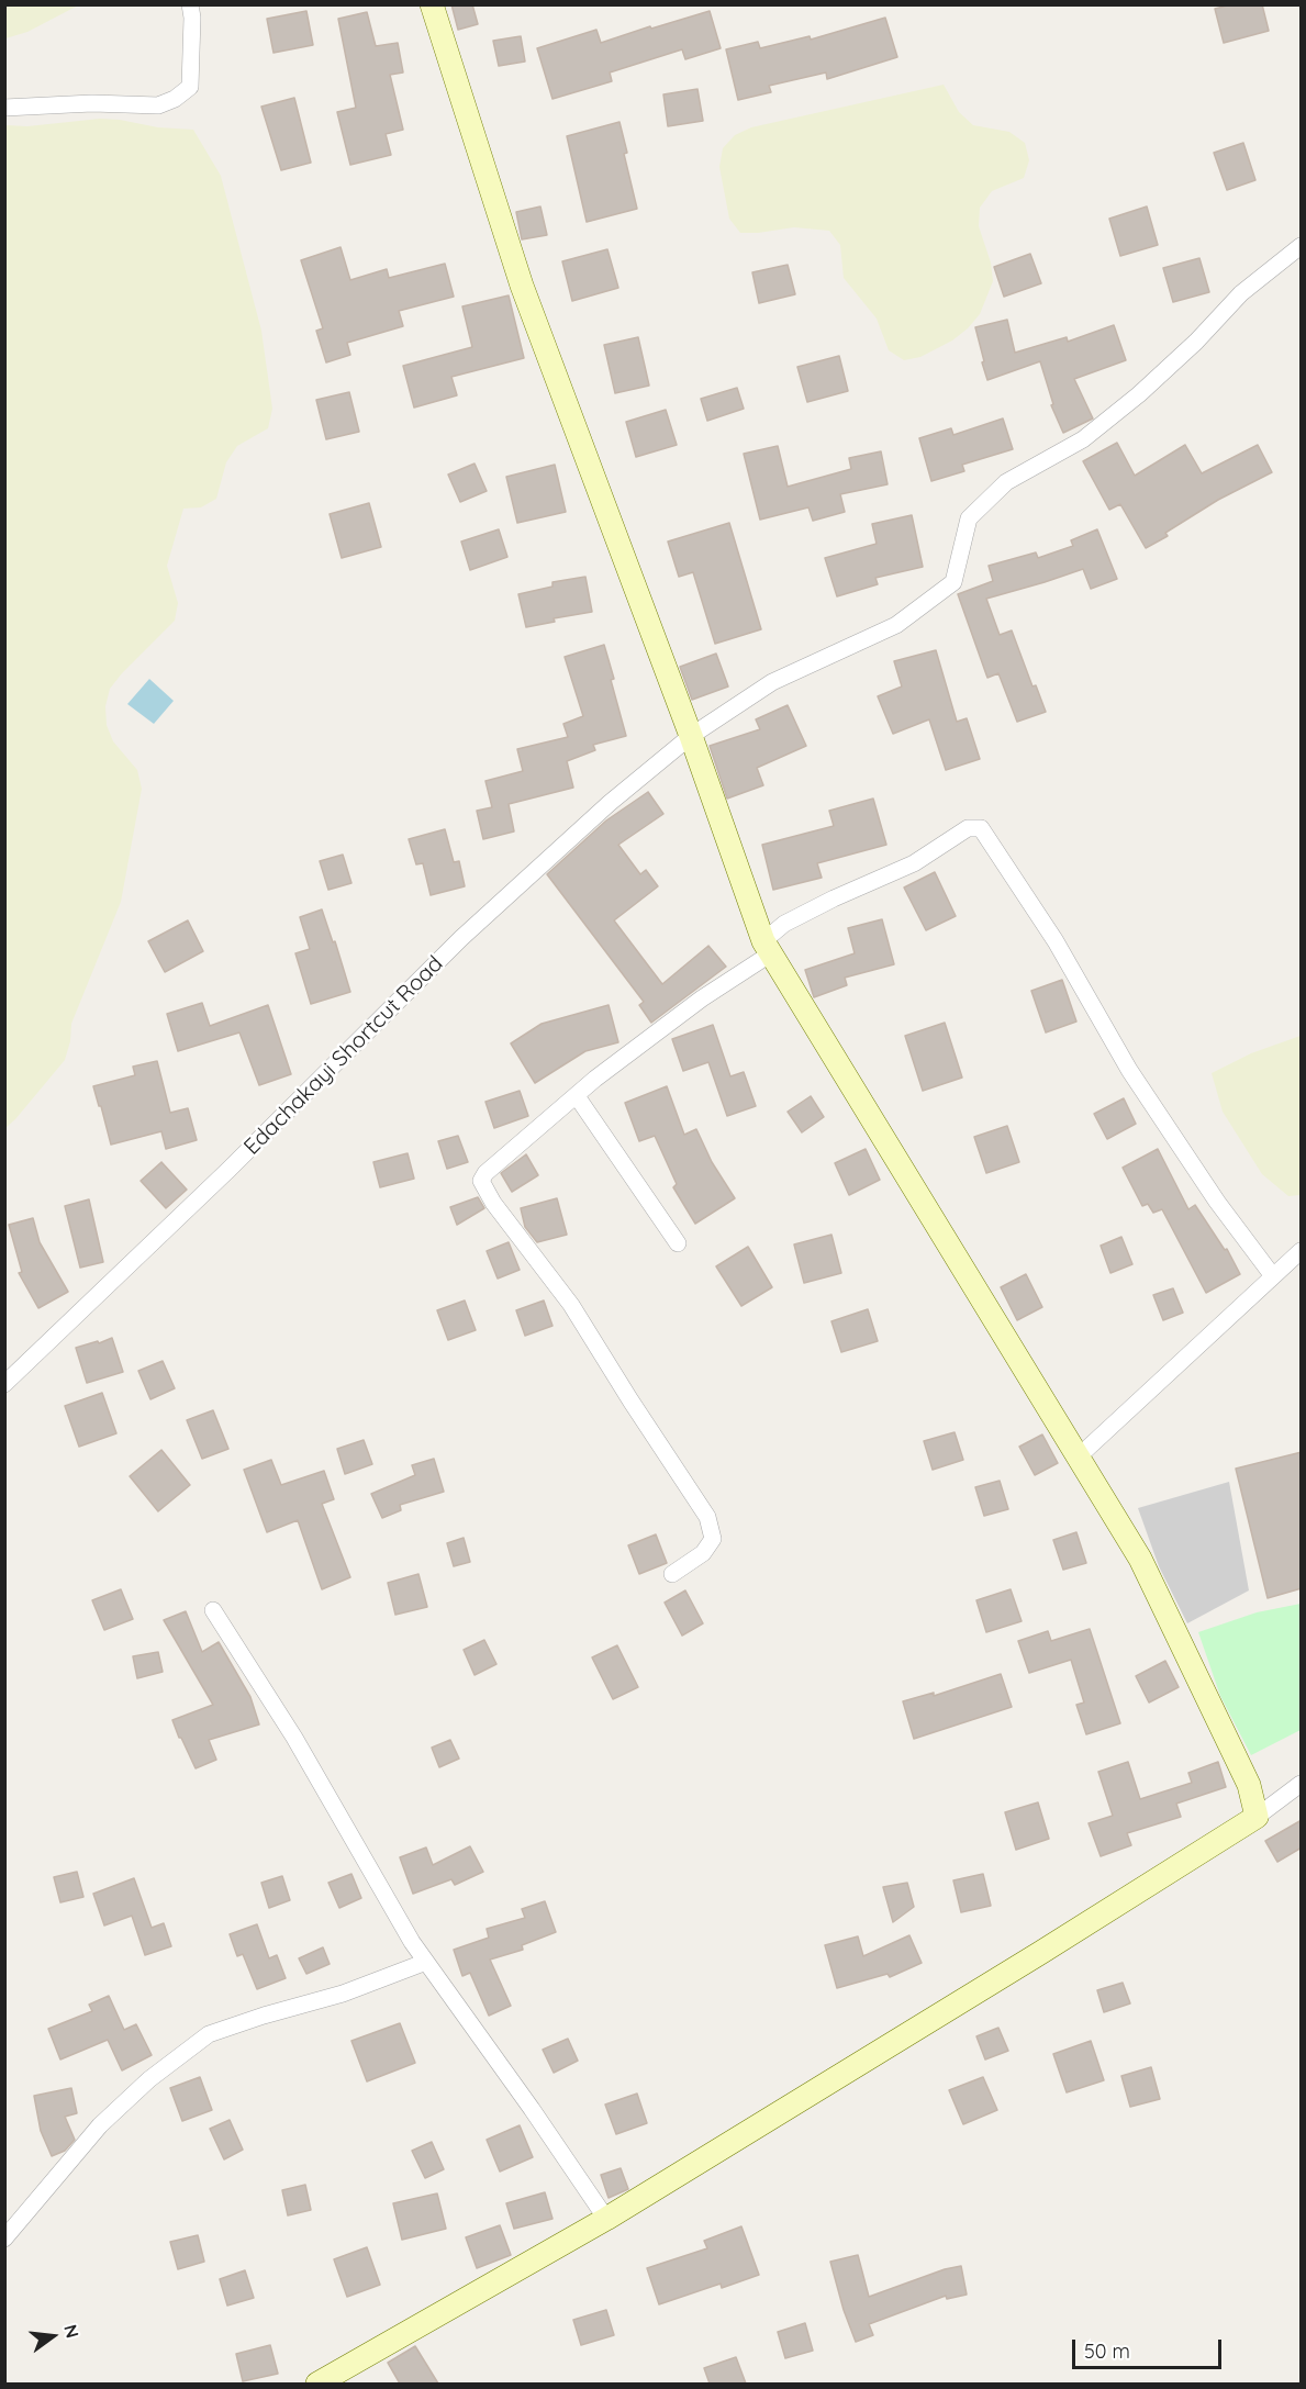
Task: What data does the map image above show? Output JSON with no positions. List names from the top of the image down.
{
  "streets": {
    "street": ["Edachakayi Shortcut Road"]
  },
  "scale_bar": "50 m",
  "north": "right"
}
